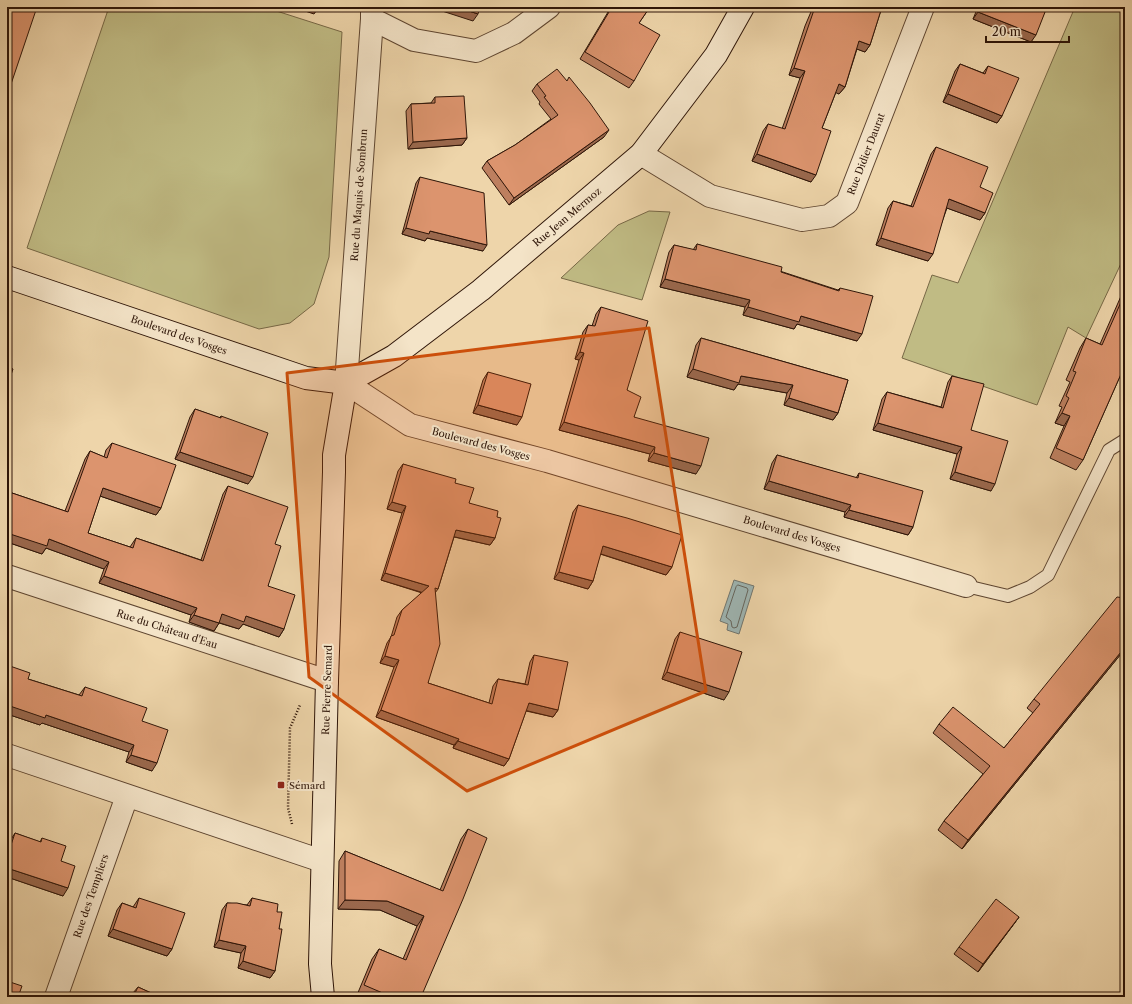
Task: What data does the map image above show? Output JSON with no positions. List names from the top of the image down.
{
  "streets": {
    "street": [
      "Rue Didier Daurat",
      "Rue du Maquis de Sombrun",
      "Rue Jean Mermoz",
      "Boulevard des Vosges",
      "Rue du Château d'Eau",
      "Rue Pierre Semard",
      "Rue des Templiers"
    ]
  },
  "crossings": [
    ["Rue Didier Daurat", "Rue Jean Mermoz"],
    ["Rue du Maquis de Sombrun", "Rue Jean Mermoz"],
    ["Rue du Maquis de Sombrun", "Boulevard des Vosges"],
    ["Rue du Maquis de Sombrun", "Rue Pierre Semard"],
    ["Rue Jean Mermoz", "Boulevard des Vosges"],
    ["Rue Jean Mermoz", "Rue Pierre Semard"],
    ["Boulevard des Vosges", "Rue Pierre Semard"],
    ["Rue du Château d'Eau", "Rue Pierre Semard"]
  ],
  "places": {
    "transit": ["Sémard"]
  },
  "scale_bar": "20 m"
}
